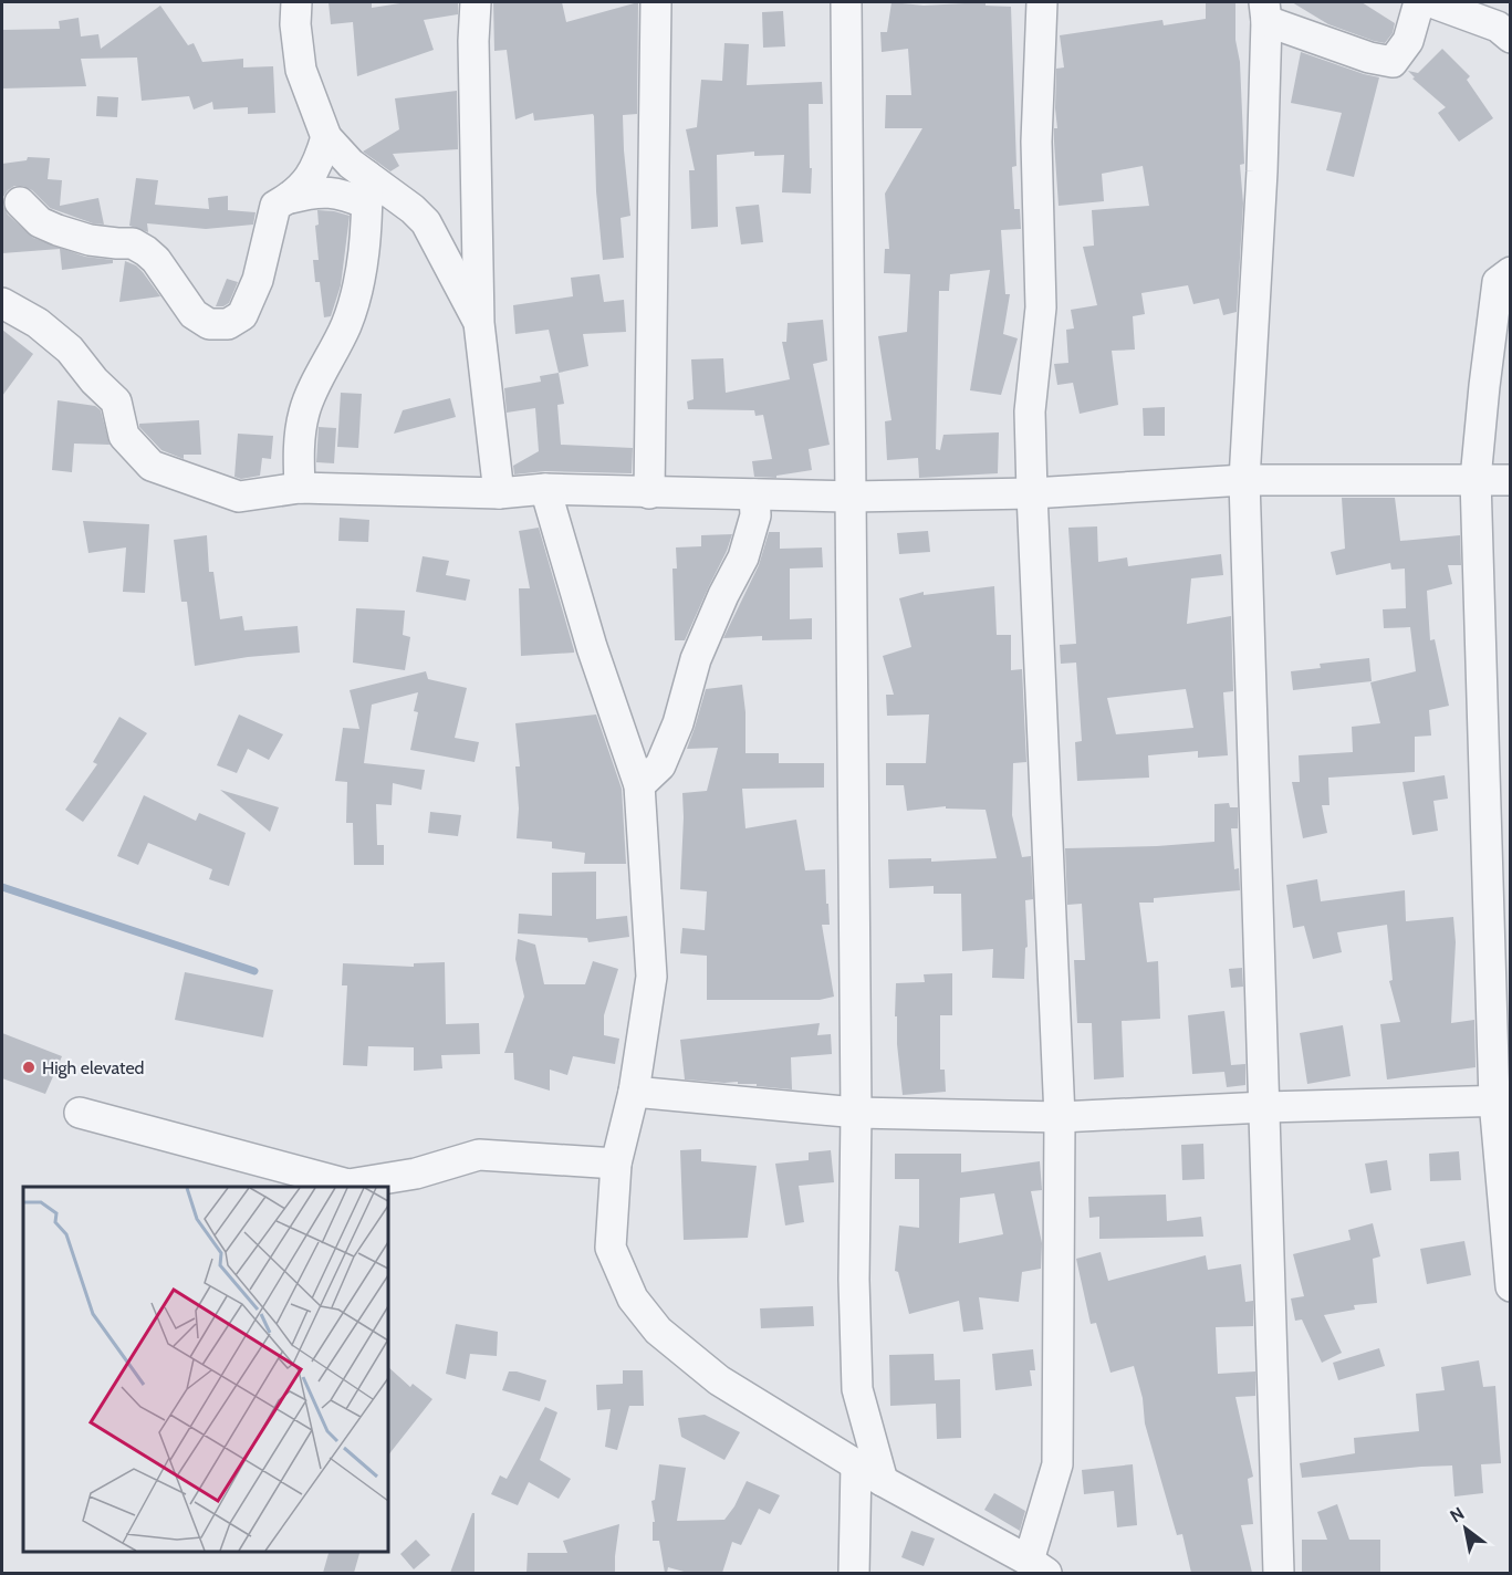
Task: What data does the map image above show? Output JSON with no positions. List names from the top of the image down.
{
  "places": ["High elevated"],
  "north": "top left"
}
